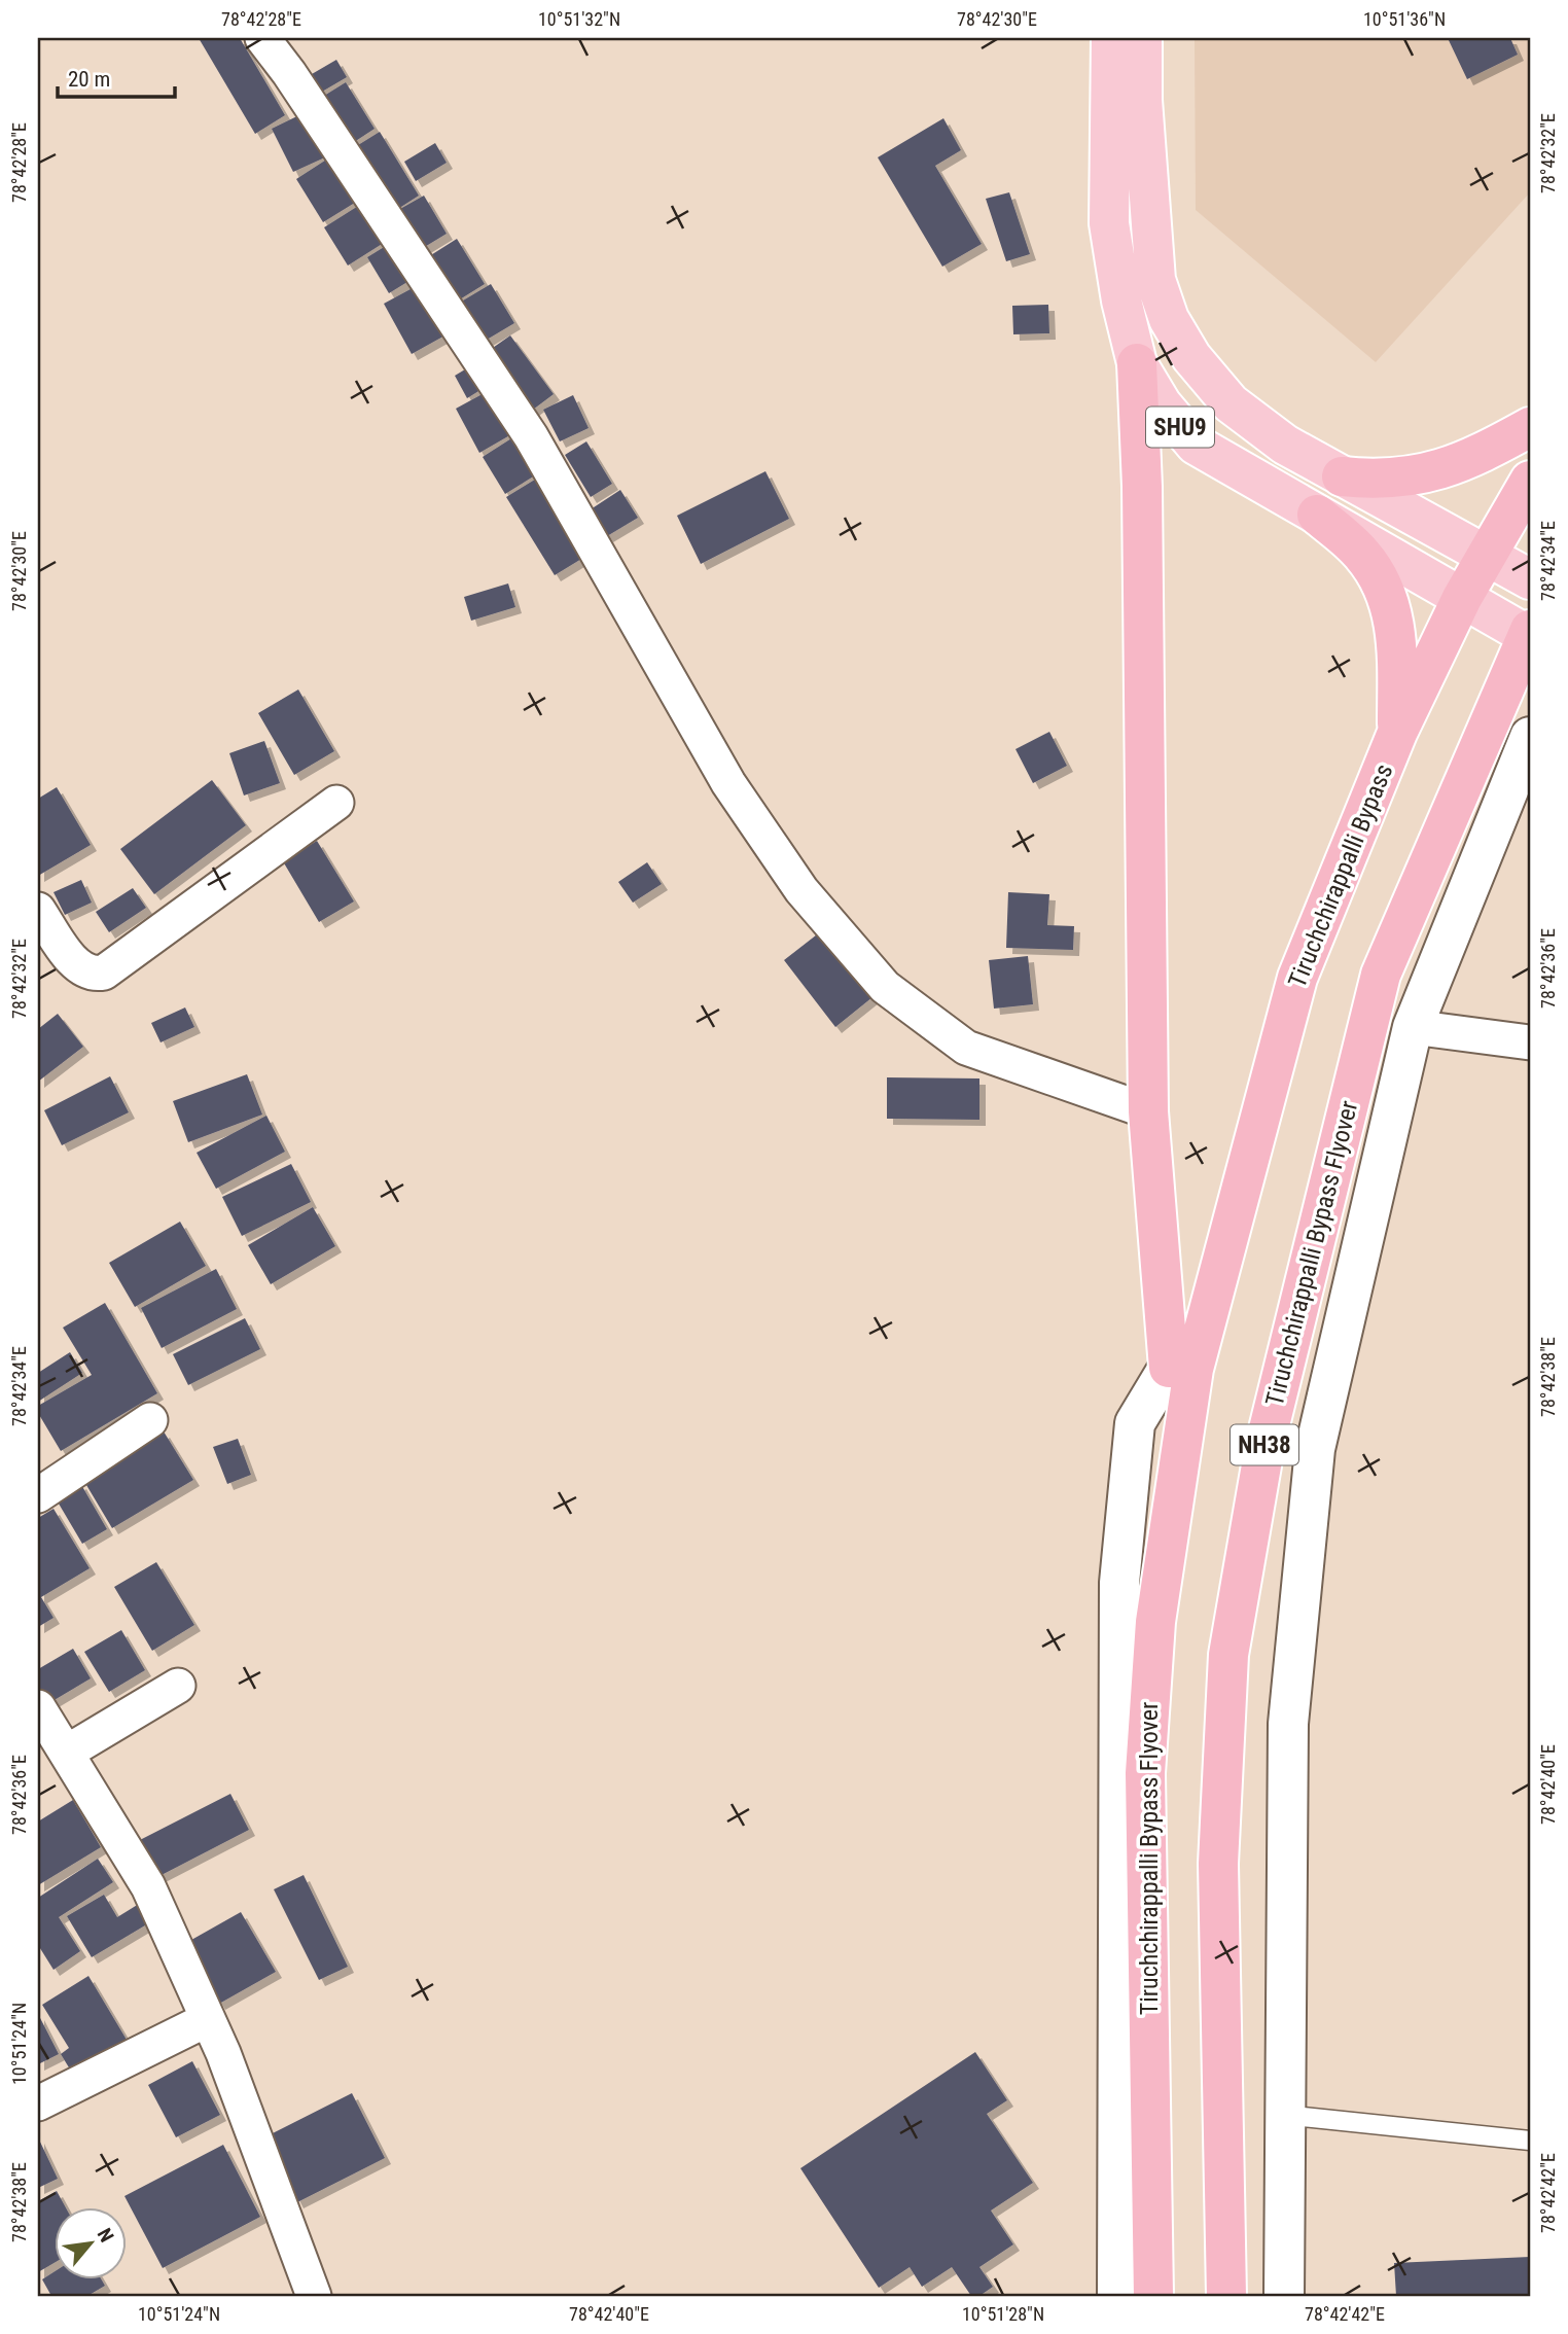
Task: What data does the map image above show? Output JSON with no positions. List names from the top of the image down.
{
  "streets": {
    "highway": ["Tiruchchirappalli Bypass", "Tiruchchirappalli Bypass Flyover", "NH38"],
    "main road": ["SHU9"]
  },
  "crossings": [
    ["SHU9", "Tiruchchirappalli Bypass"],
    ["SHU9", "Tiruchchirappalli Bypass Flyover"],
    ["Tiruchchirappalli Bypass", "Tiruchchirappalli Bypass Flyover"]
  ],
  "scale_bar": "20 m",
  "north": "top right",
  "coordinates": [
    "78°42'28\"E",
    "10°51'32\"N",
    "78°42'30\"E",
    "10°51'36\"N",
    "78°42'32\"E",
    "78°42'34\"E",
    "78°42'36\"E",
    "78°42'38\"E",
    "78°42'40\"E",
    "10°51'24\"N",
    "78°42'42\"E",
    "10°51'28\"N"
  ]
}
